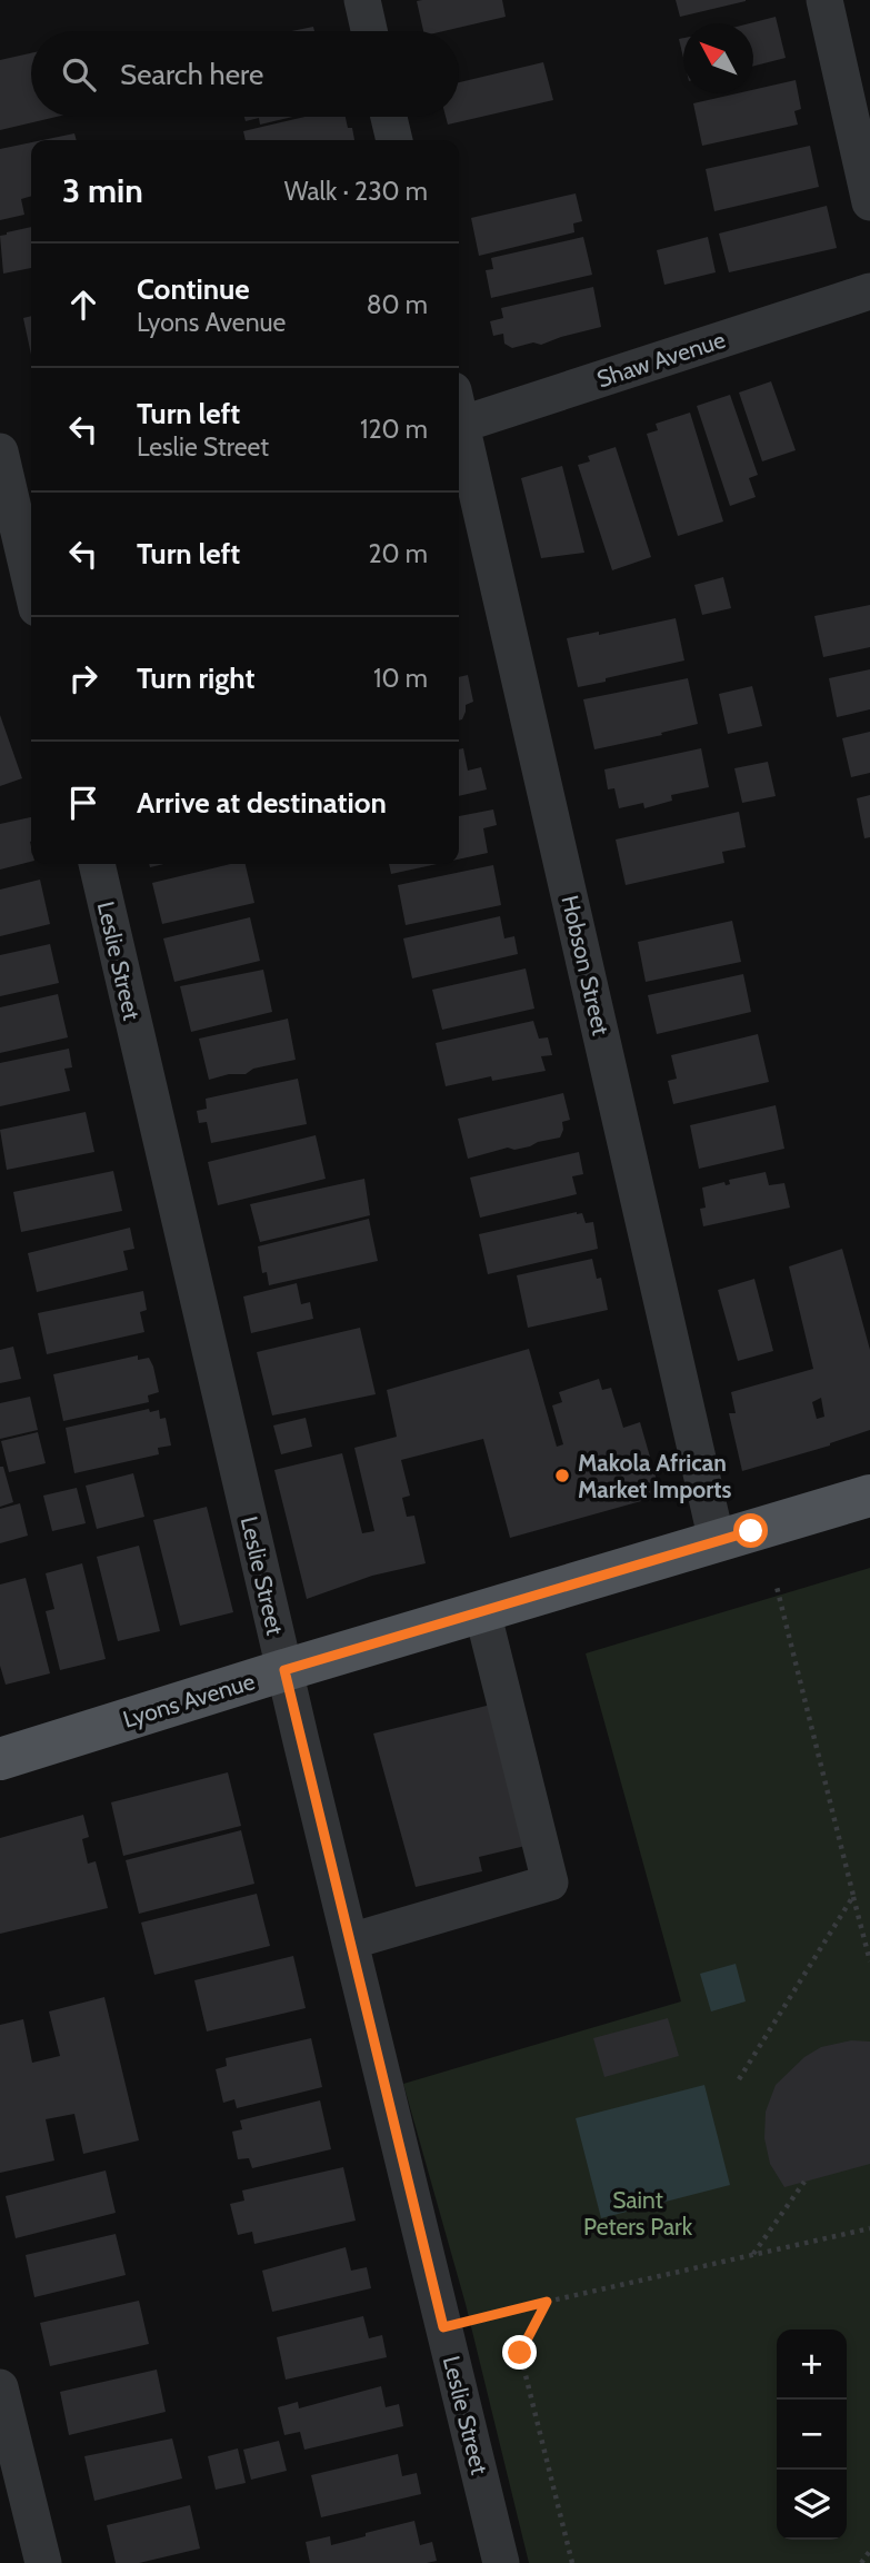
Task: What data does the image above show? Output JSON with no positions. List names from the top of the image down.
{
  "streets": {
    "main road": ["Lyons Avenue"],
    "street": ["Shaw Avenue", "Leslie Street", "Hobson Street"]
  },
  "crossings": [
    ["Leslie Street", "Lyons Avenue"],
    ["Hobson Street", "Lyons Avenue"]
  ],
  "parks": ["Saint Peters Park"],
  "places": ["Makola African Market Imports"],
  "north": "top left",
  "page": {
    "search": "Search here",
    "heading": ["3 min", "Walk · 230 m"],
    "list": [
      ["Continue", "Lyons Avenue", "80 m"],
      ["Turn left", "Leslie Street", "120 m"],
      ["Turn left", "20 m"],
      ["Turn right", "10 m"],
      "Arrive at destination"
    ],
    "map_buttons": ["+", "−"]
  }
}
